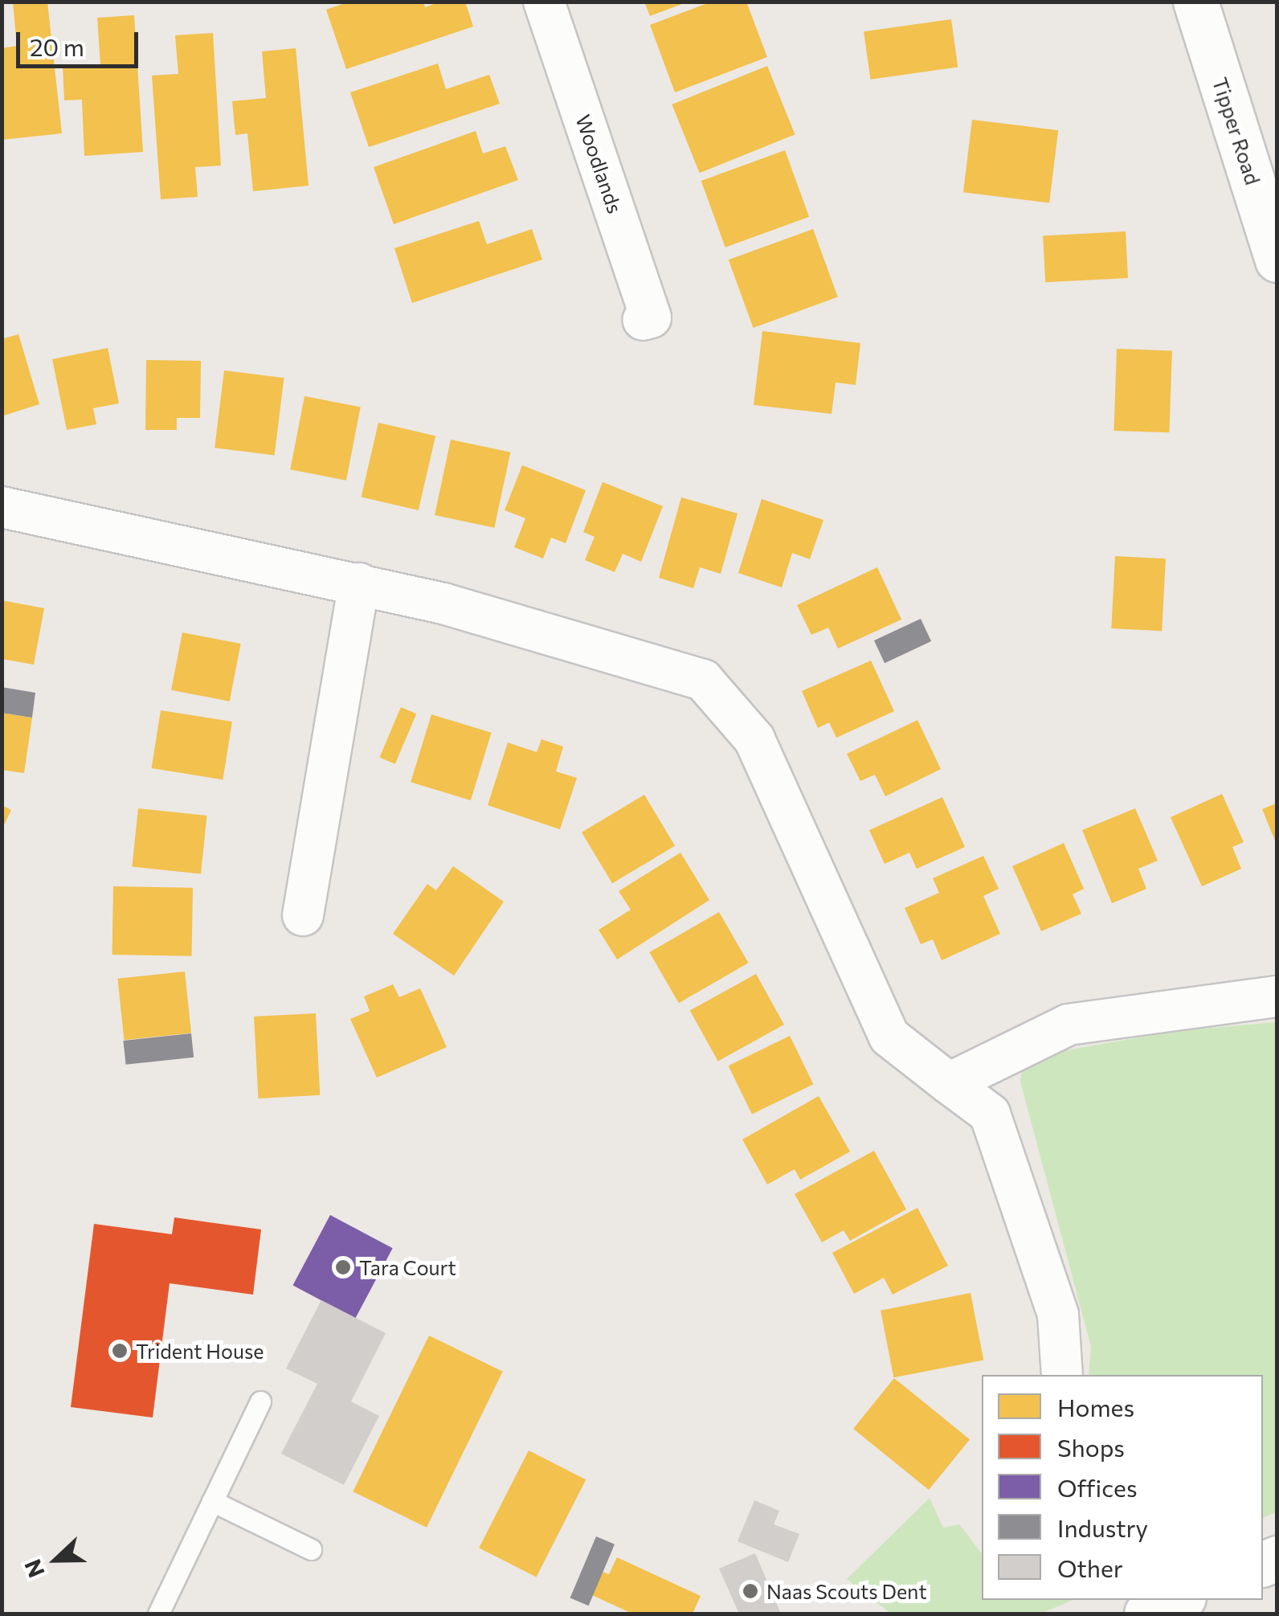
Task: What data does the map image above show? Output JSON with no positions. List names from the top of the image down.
{
  "streets": {
    "street": ["Tipper Road", "Woodlands"]
  },
  "places": ["Tara Court", "Trident House", "Naas Scouts Dent"],
  "legend": [
    "Homes",
    "Shops",
    "Offices",
    "Industry",
    "Other"
  ],
  "scale_bar": "20 m",
  "north": "left"
}
